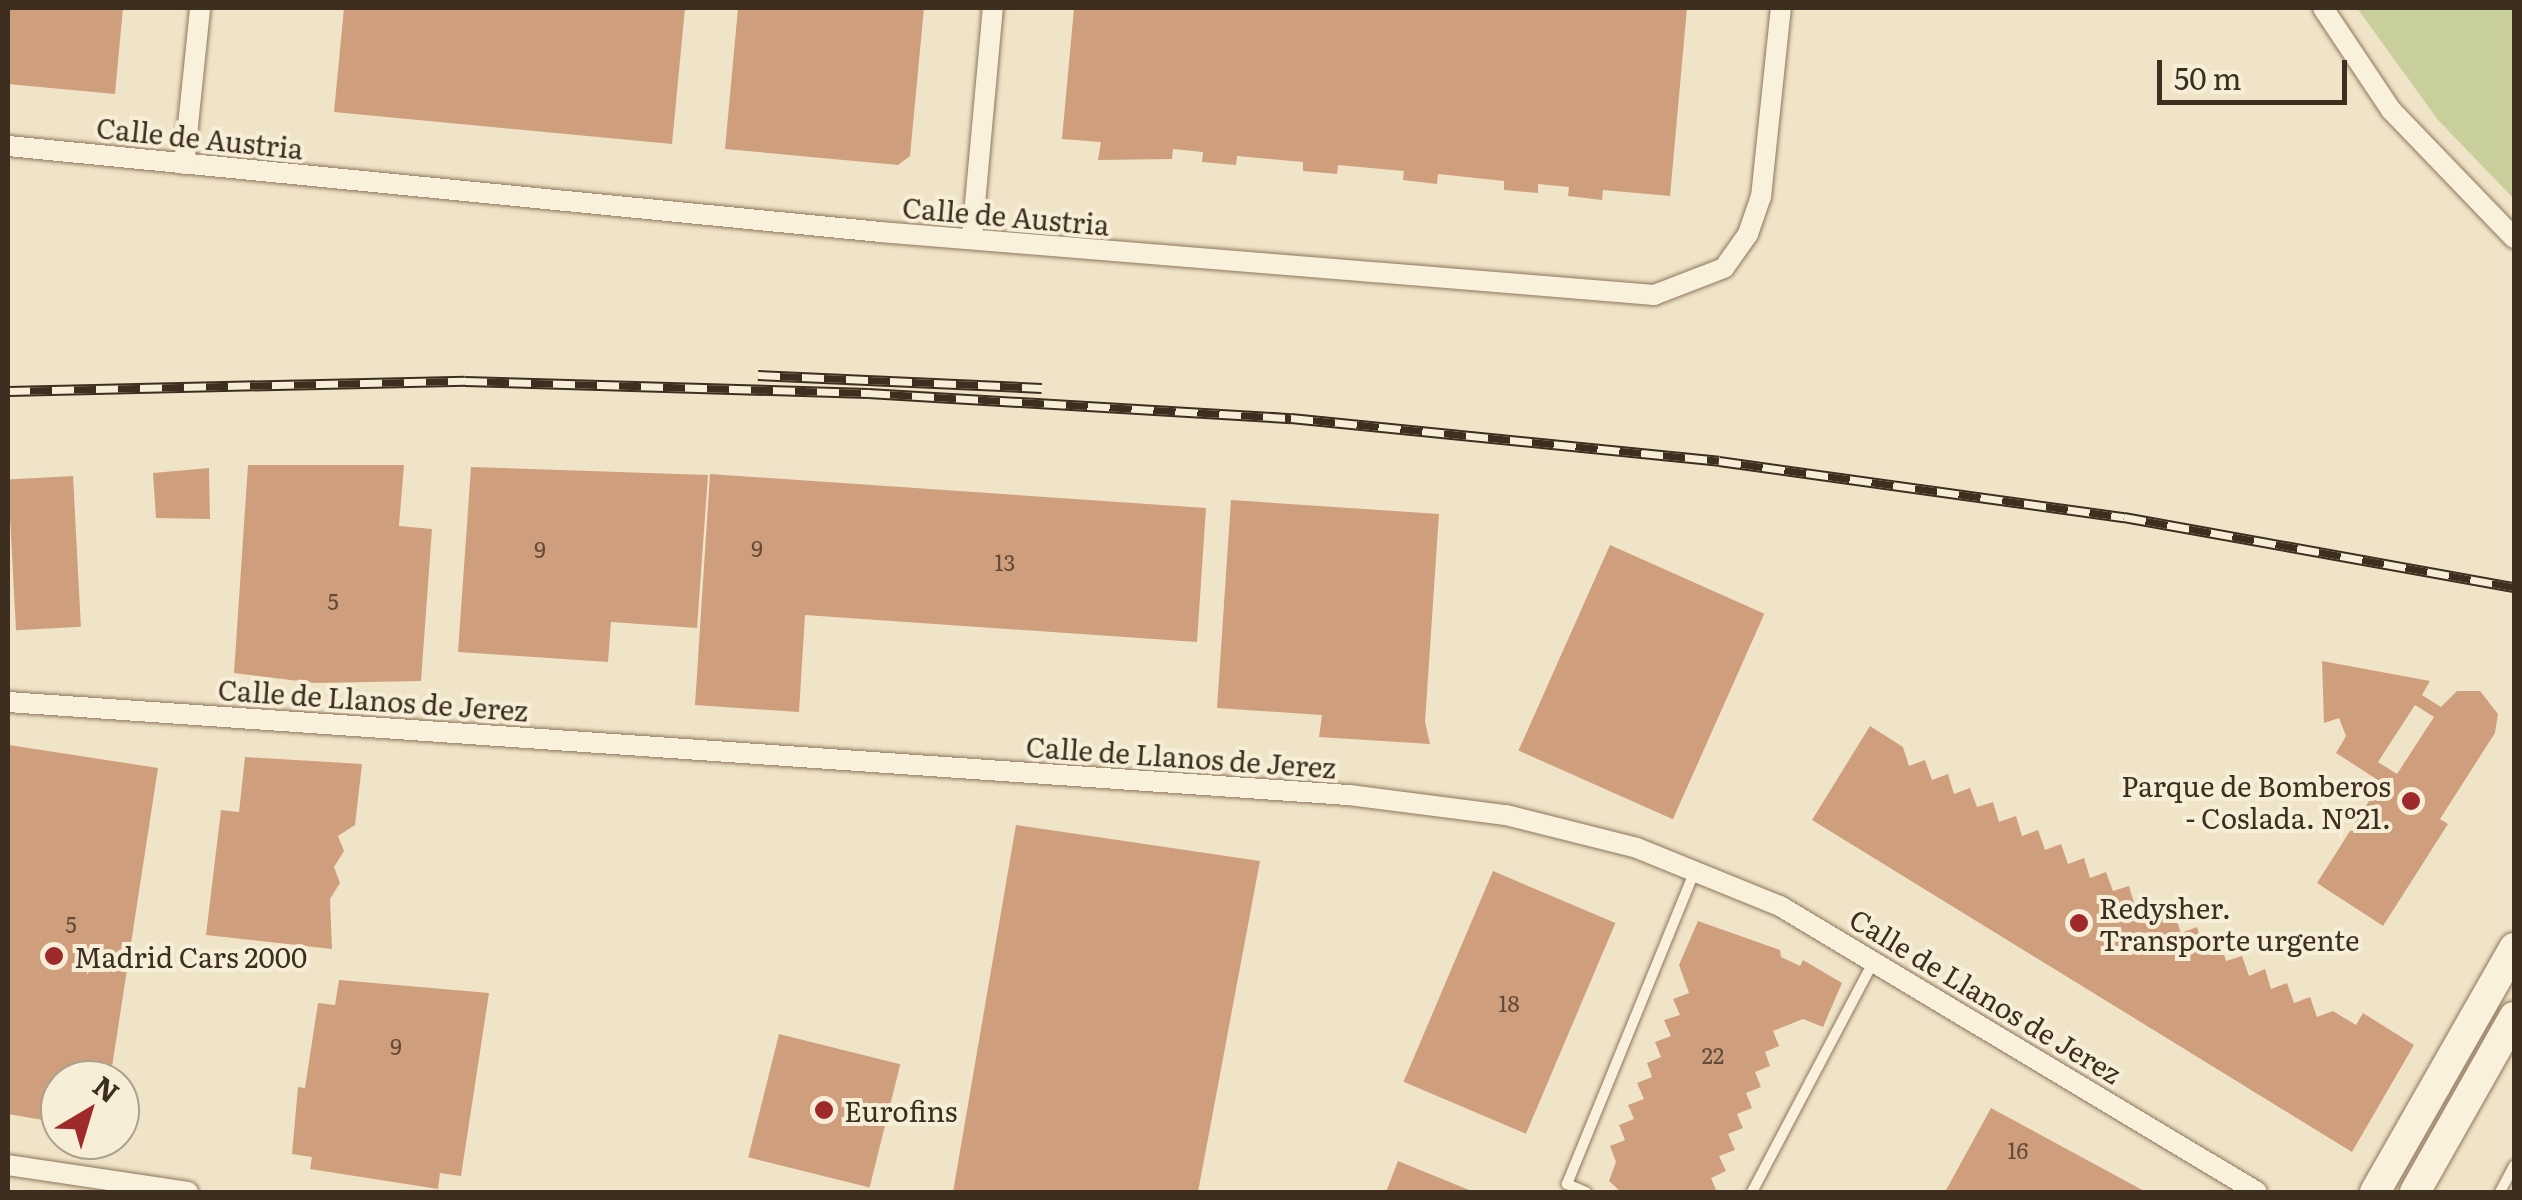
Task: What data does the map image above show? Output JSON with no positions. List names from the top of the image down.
{
  "streets": {
    "street": ["Calle de Austria", "Calle de Llanos de Jerez"]
  },
  "places": [
    "Parque de Bomberos - Coslada. Nº21.",
    "Redysher. Transporte urgente",
    "Madrid Cars 2000",
    "Eurofins"
  ],
  "house_numbers": [
    "9",
    "9",
    "13",
    "5",
    "5",
    "18",
    "9",
    "22",
    "16"
  ],
  "scale_bar": "50 m",
  "north": "top right"
}
